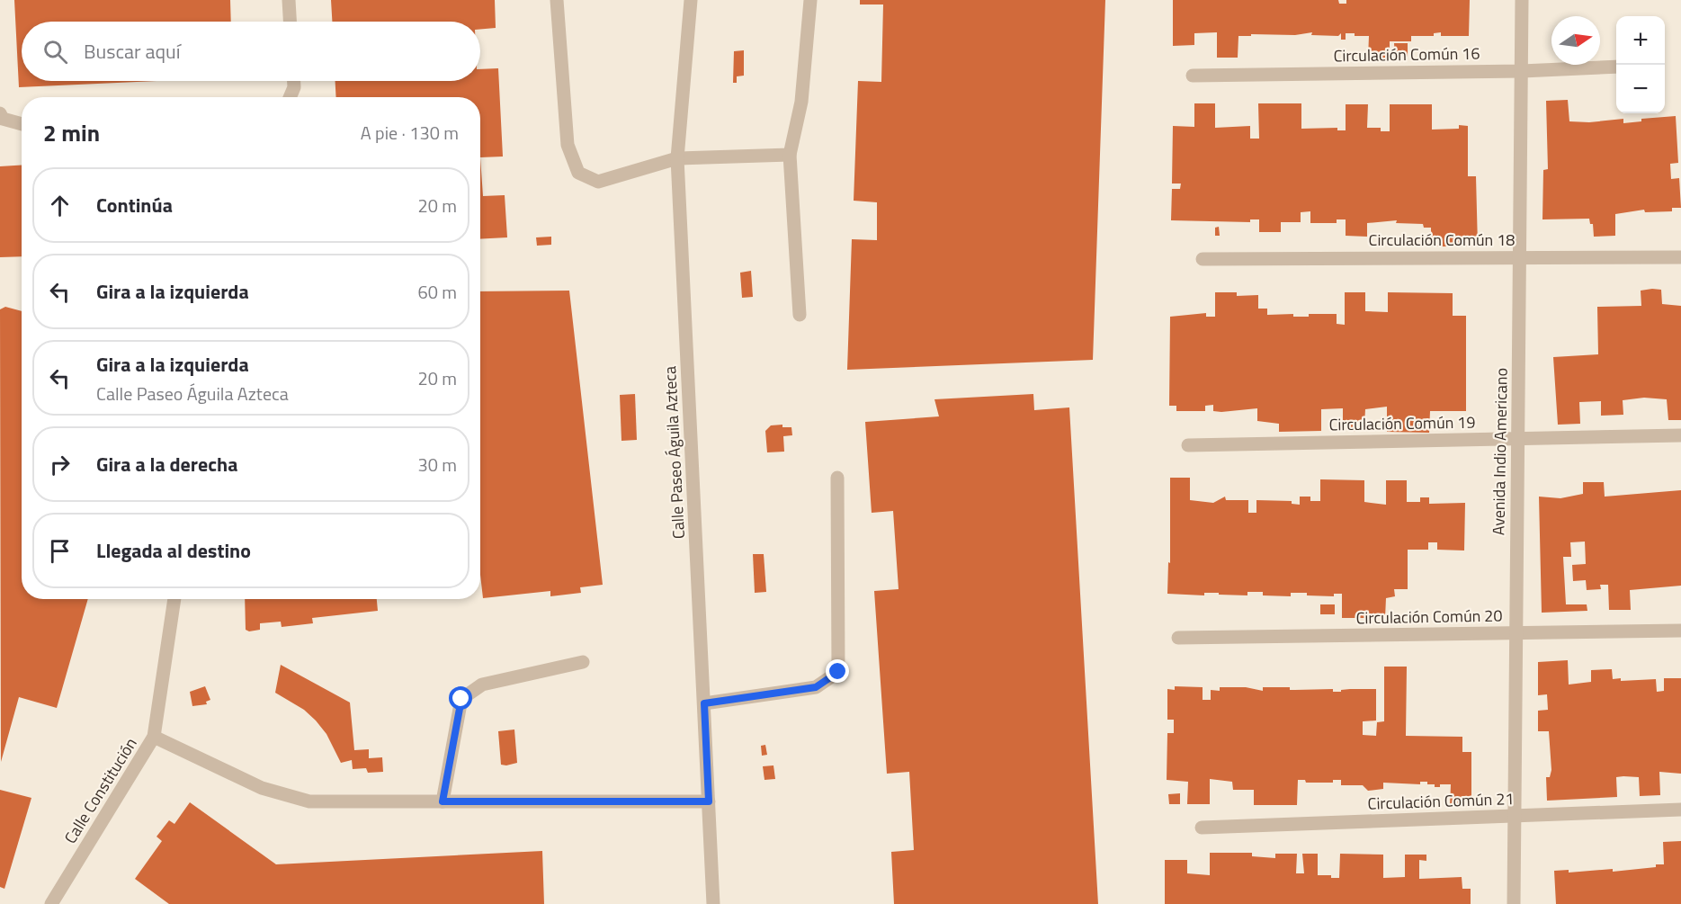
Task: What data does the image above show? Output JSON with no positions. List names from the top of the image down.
{
  "streets": {
    "street": [
      "Circulación Común 16",
      "Circulación Común 18",
      "Circulación Común 19",
      "Avenida Indio Americano",
      "Calle Paseo Águila Azteca",
      "Circulación Común 20",
      "Calle Constitución",
      "Circulación Común 21"
    ]
  },
  "crossings": [
    ["Circulación Común 16", "Avenida Indio Americano"],
    ["Circulación Común 18", "Avenida Indio Americano"],
    ["Circulación Común 19", "Avenida Indio Americano"],
    ["Avenida Indio Americano", "Circulación Común 20"],
    ["Avenida Indio Americano", "Circulación Común 21"]
  ],
  "north": "right",
  "page": {
    "map_buttons": ["+", "−"],
    "search": "Buscar aquí",
    "heading": ["2 min", "A pie · 130 m"],
    "list": [
      ["Continúa", "20 m"],
      ["Gira a la izquierda", "60 m"],
      ["Gira a la izquierda", "Calle Paseo Águila Azteca", "20 m"],
      ["Gira a la derecha", "30 m"],
      "Llegada al destino"
    ]
  }
}
